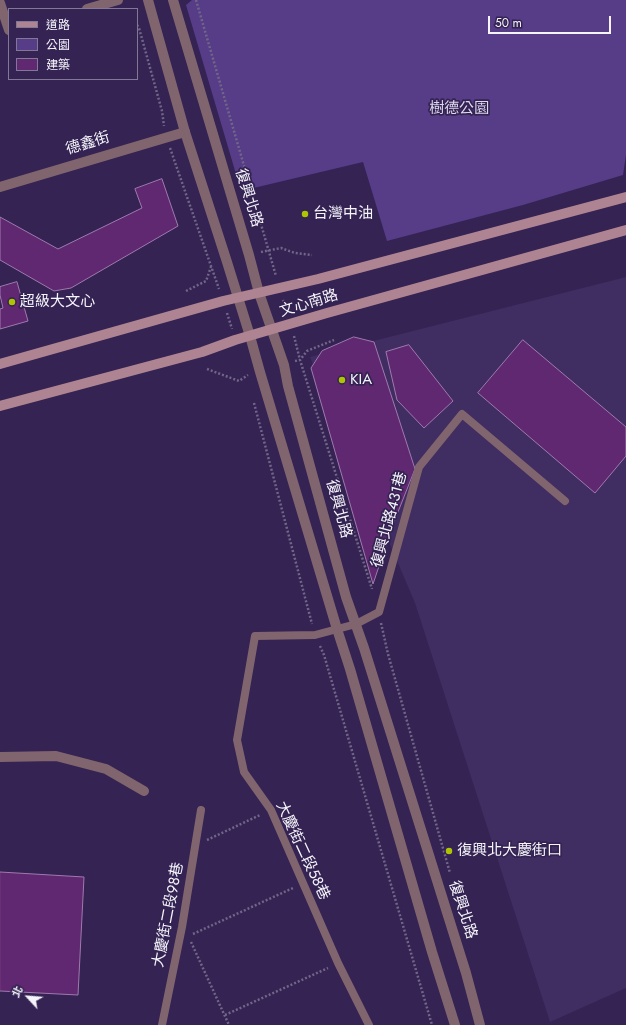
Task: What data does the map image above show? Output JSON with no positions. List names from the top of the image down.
{
  "streets": {
    "main road": ["文心南路"],
    "street": ["德鑫街", "復興北路"],
    "lane": ["復興北路431巷", "大慶街二段58巷", "大慶街二段98巷"]
  },
  "crossings": [
    ["復興北路", "文心南路"]
  ],
  "parks": ["樹德公園"],
  "places": [
    "台灣中油",
    "超級大文心",
    "KIA",
    "復興北大慶街口"
  ],
  "legend": ["道路", "公園", "建築"],
  "scale_bar": "50 m",
  "north": "top left"
}
